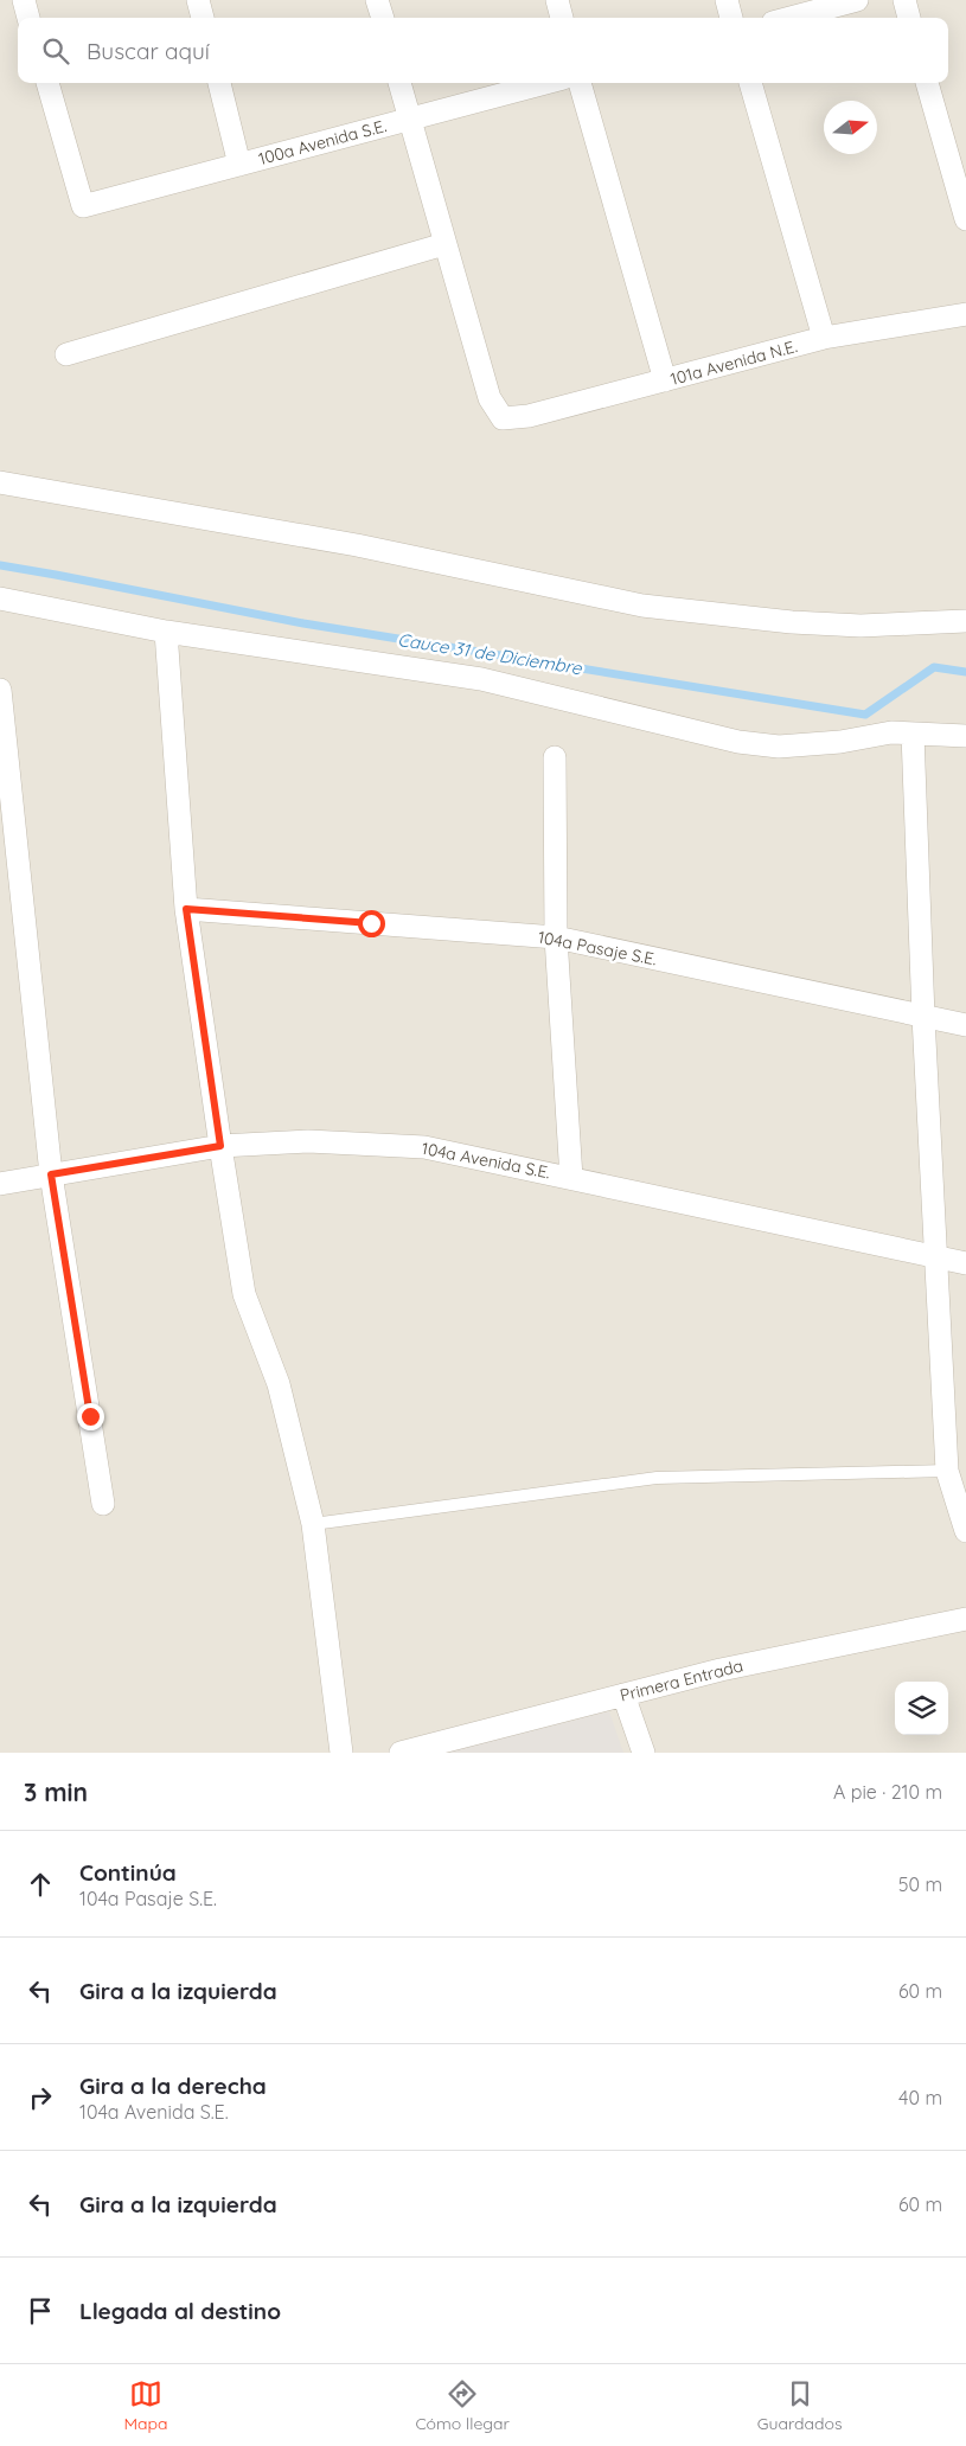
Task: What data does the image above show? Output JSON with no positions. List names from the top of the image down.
{
  "streets": {
    "street": [
      "100a Avenida S.E.",
      "101a Avenida N.E.",
      "104a Pasaje S.E.",
      "104a Avenida S.E.",
      "Primera Entrada"
    ]
  },
  "water": ["Cauce 31 de Diciembre"],
  "north": "right",
  "page": {
    "search": "Buscar aquí",
    "heading": ["3 min", "A pie · 210 m"],
    "list": [
      ["Continúa", "104a Pasaje S.E.", "50 m"],
      ["Gira a la izquierda", "60 m"],
      ["Gira a la derecha", "104a Avenida S.E.", "40 m"],
      ["Gira a la izquierda", "60 m"],
      "Llegada al destino"
    ],
    "nav": ["Mapa", "Cómo llegar", "Guardados"]
  }
}
